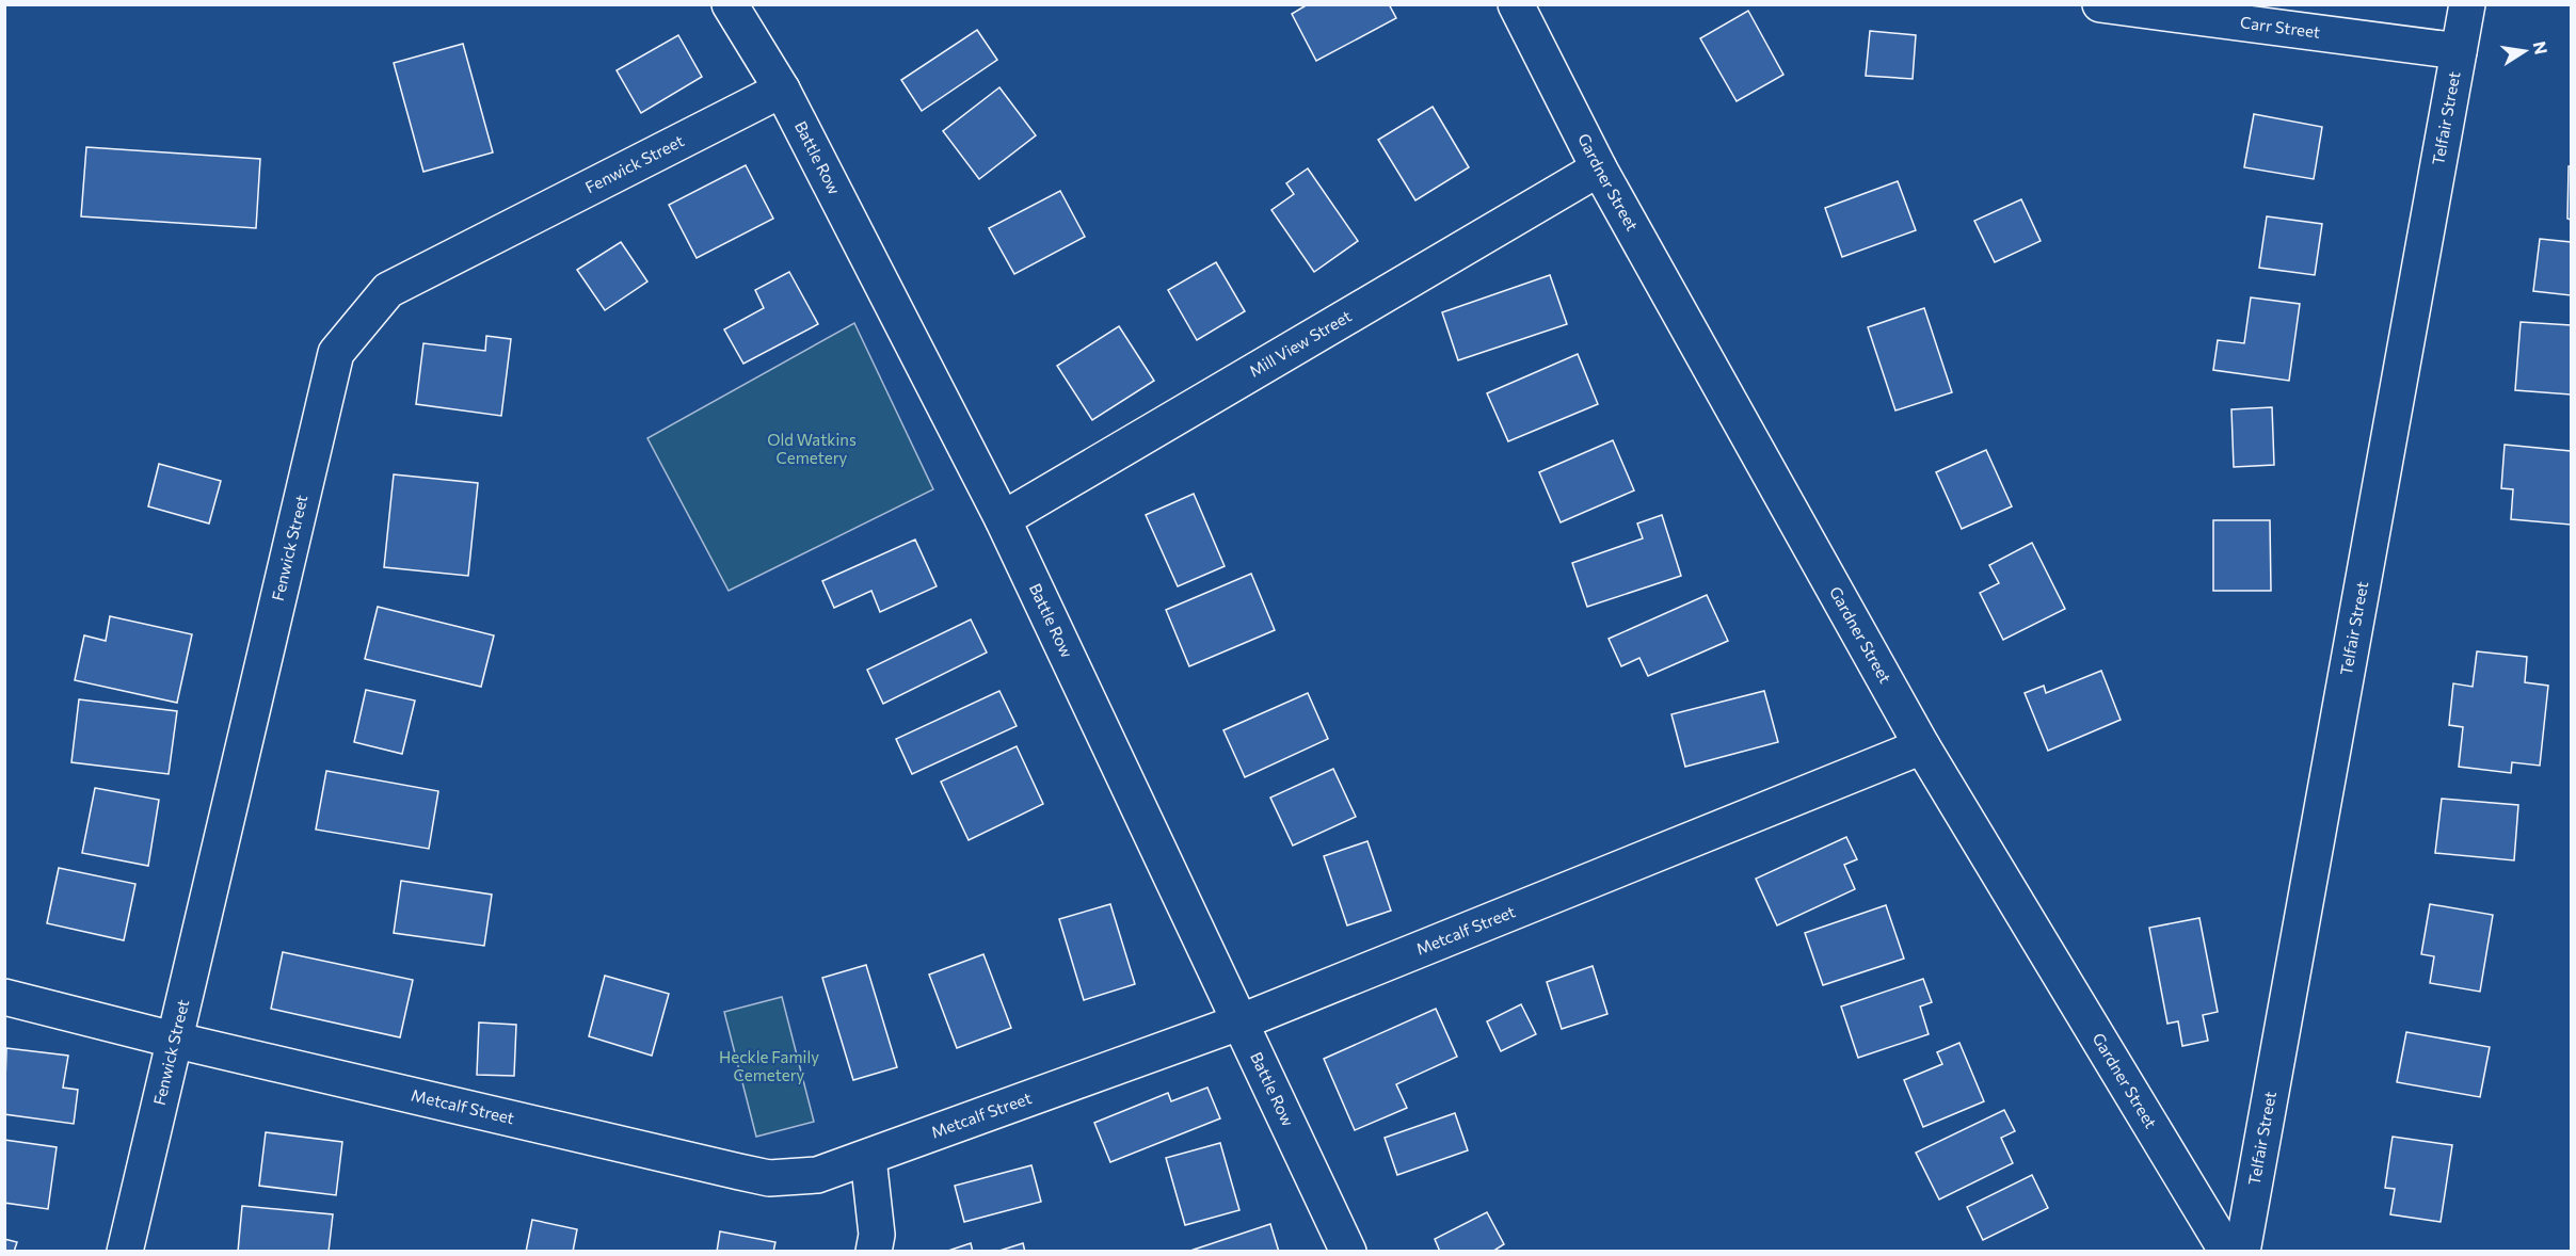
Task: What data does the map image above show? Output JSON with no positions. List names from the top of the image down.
{
  "streets": {
    "street": [
      "Carr Street",
      "Telfair Street",
      "Battle Row",
      "Fenwick Street",
      "Gardner Street",
      "Mill View Street",
      "Metcalf Street"
    ]
  },
  "crossings": [
    ["Carr Street", "Telfair Street"],
    ["Battle Row", "Fenwick Street"],
    ["Battle Row", "Mill View Street"],
    ["Battle Row", "Metcalf Street"],
    ["Fenwick Street", "Metcalf Street"],
    ["Gardner Street", "Mill View Street"],
    ["Gardner Street", "Metcalf Street"]
  ],
  "parks": ["Old Watkins Cemetery", "Heckle Family Cemetery"],
  "north": "right"
}
